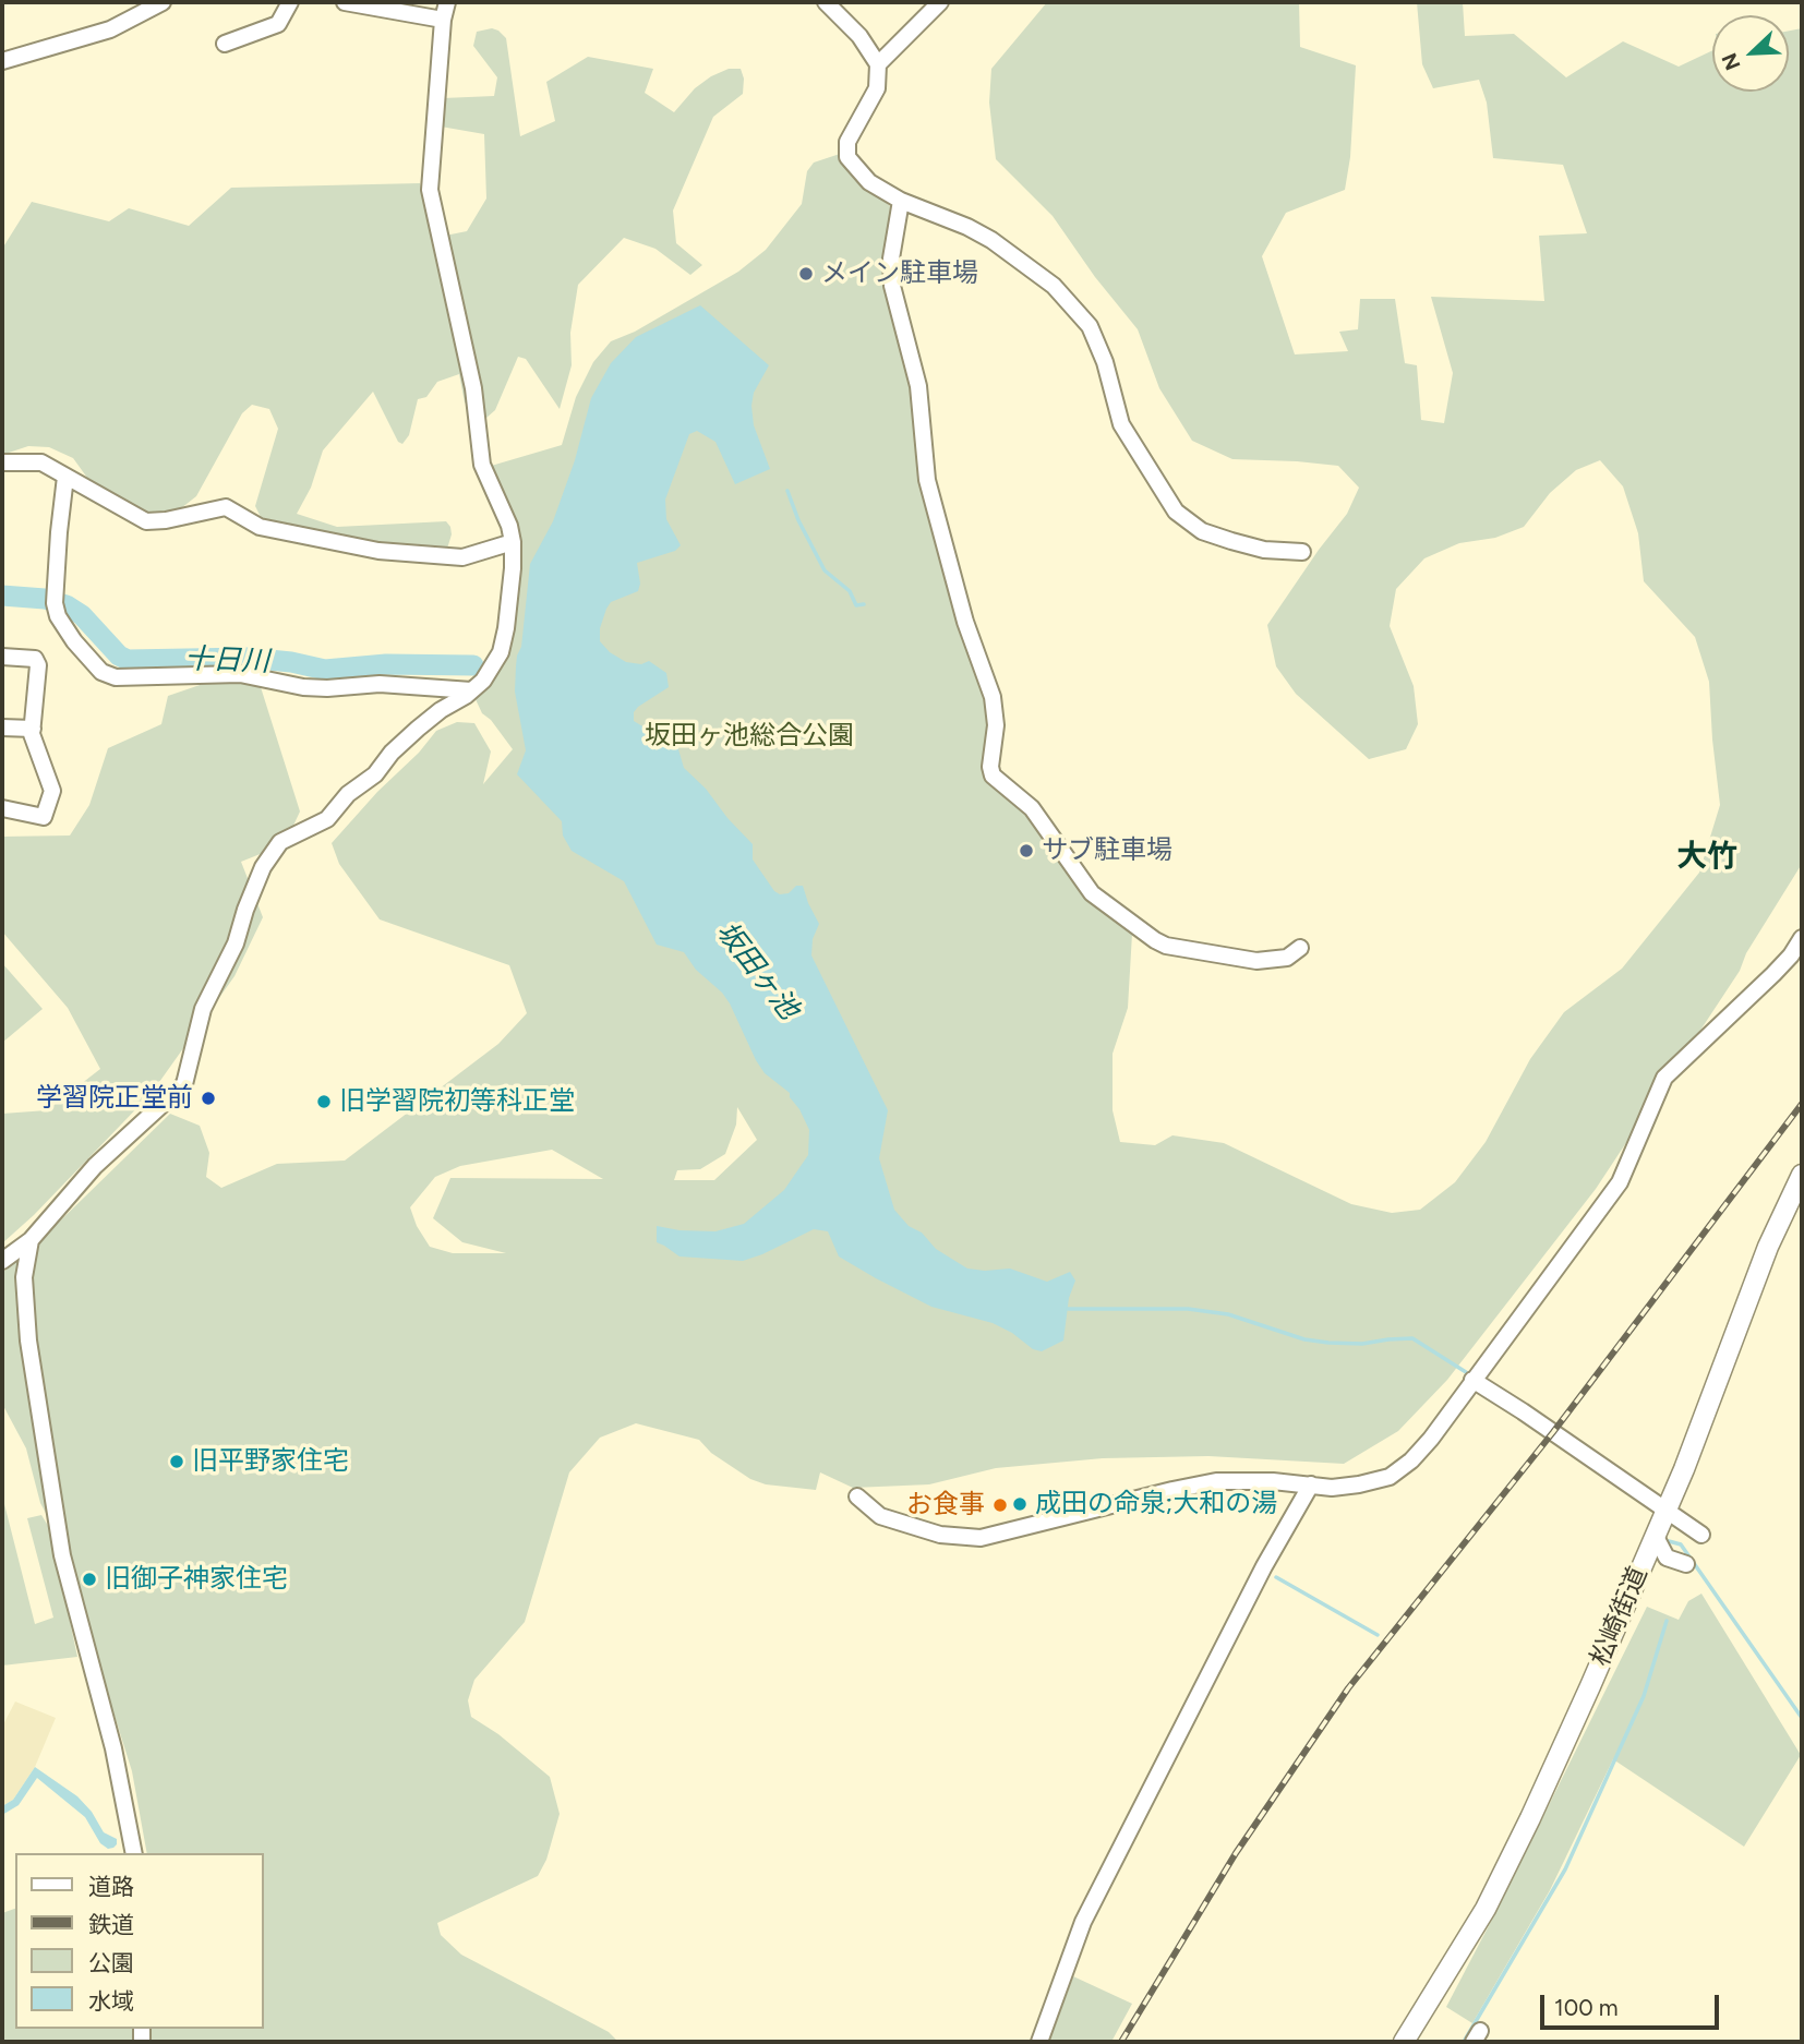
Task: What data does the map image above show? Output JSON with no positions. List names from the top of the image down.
{
  "streets": {
    "main road": ["松崎街道"]
  },
  "districts": ["大竹"],
  "water": ["十日川", "坂田ヶ池"],
  "parks": ["坂田ヶ池総合公園"],
  "places": [
    "メイン駐車場",
    "サブ駐車場",
    "学習院正堂前",
    "旧学習院初等科正堂",
    "旧平野家住宅",
    "成田の命泉;大和の湯",
    "お食事",
    "旧御子神家住宅"
  ],
  "legend": [
    "道路",
    "鉄道",
    "公園",
    "水域"
  ],
  "scale_bar": "100 m",
  "north": "bottom left"
}
